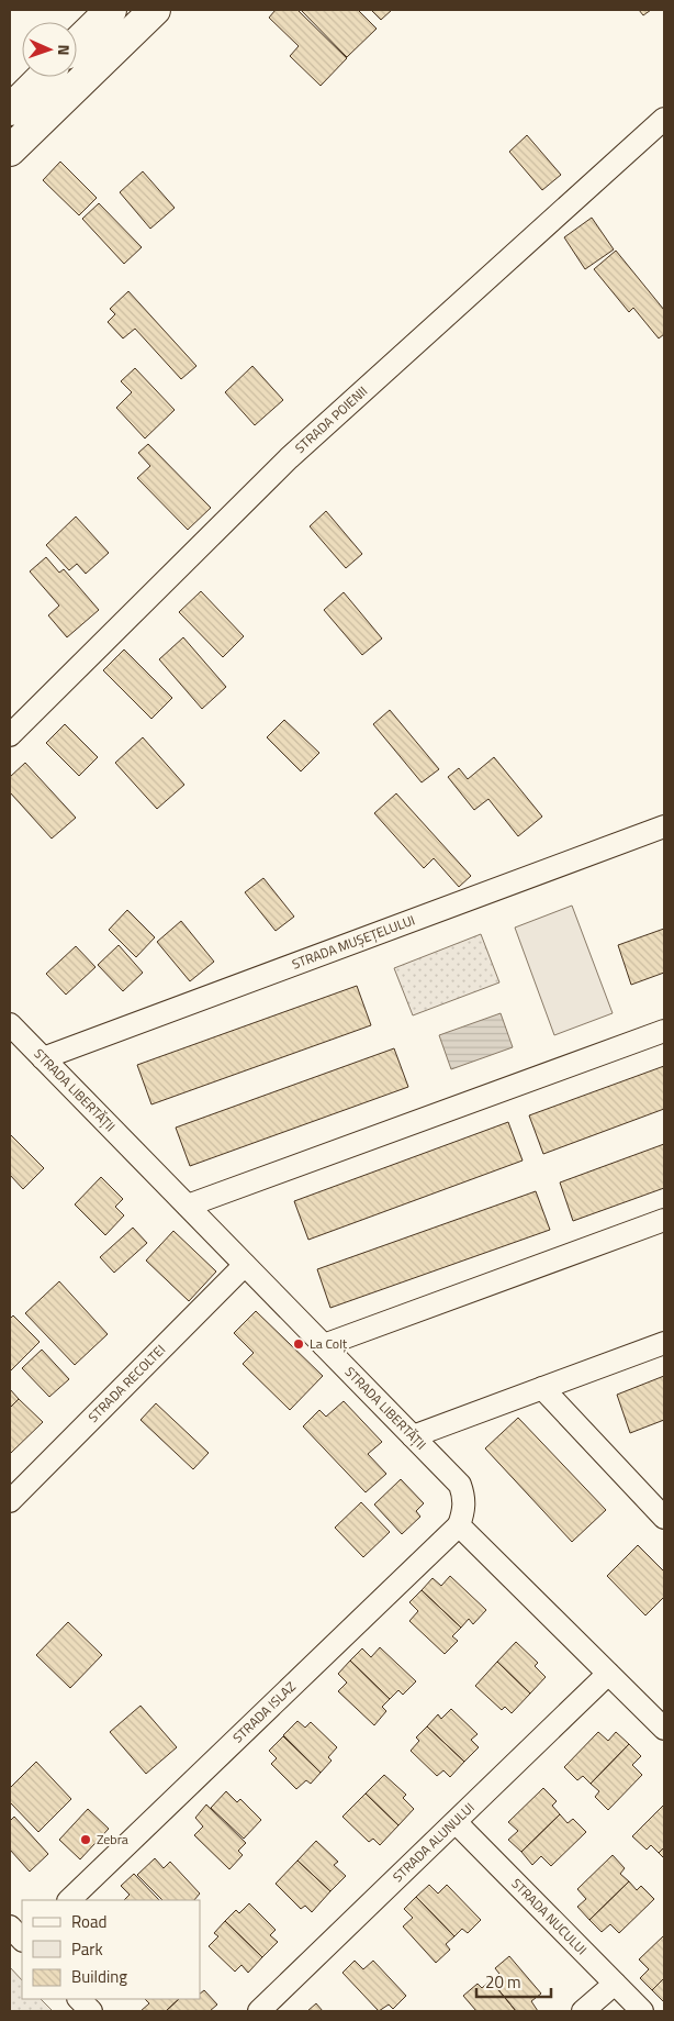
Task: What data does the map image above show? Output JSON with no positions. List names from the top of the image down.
{
  "streets": {
    "street": [
      "STRADA POIENII",
      "STRADA MUȘEȚELULUI",
      "STRADA LIBERTĂȚII",
      "STRADA RECOLTEI",
      "STRADA ISLAZ",
      "STRADA ALUNULUI",
      "STRADA NUCULUI"
    ]
  },
  "crossings": [
    ["STRADA MUȘEȚELULUI", "STRADA LIBERTĂȚII"],
    ["STRADA LIBERTĂȚII", "STRADA RECOLTEI"],
    ["STRADA LIBERTĂȚII", "STRADA ISLAZ"],
    ["STRADA ALUNULUI", "STRADA NUCULUI"]
  ],
  "places": ["La Colț", "Zebra"],
  "legend": ["Road", "Park", "Building"],
  "scale_bar": "20 m",
  "north": "right"
}
